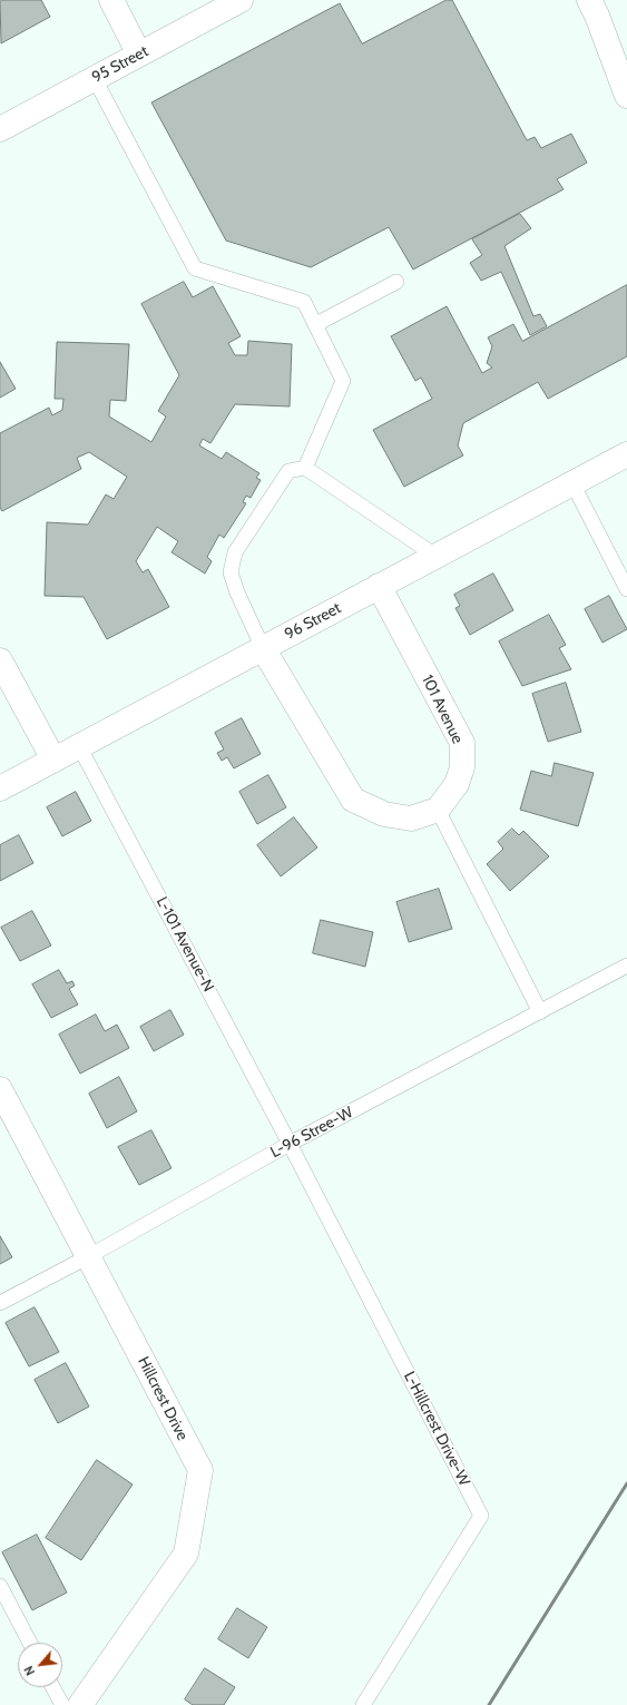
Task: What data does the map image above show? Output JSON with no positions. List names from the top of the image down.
{
  "streets": {
    "street": [
      "95 Street",
      "96 Street",
      "101 Avenue",
      "Hillcrest Drive"
    ],
    "lane": ["L-101 Avenue-N", "L-96 Stree-W", "L-Hillcrest Drive-W"]
  },
  "crossings": [
    ["96 Street", "101 Avenue"],
    ["96 Street", "L-101 Avenue-N"],
    ["L-101 Avenue-N", "L-96 Stree-W"],
    ["L-101 Avenue-N", "L-Hillcrest Drive-W"],
    ["L-96 Stree-W", "Hillcrest Drive"],
    ["L-96 Stree-W", "L-Hillcrest Drive-W"]
  ],
  "north": "bottom left"
}
